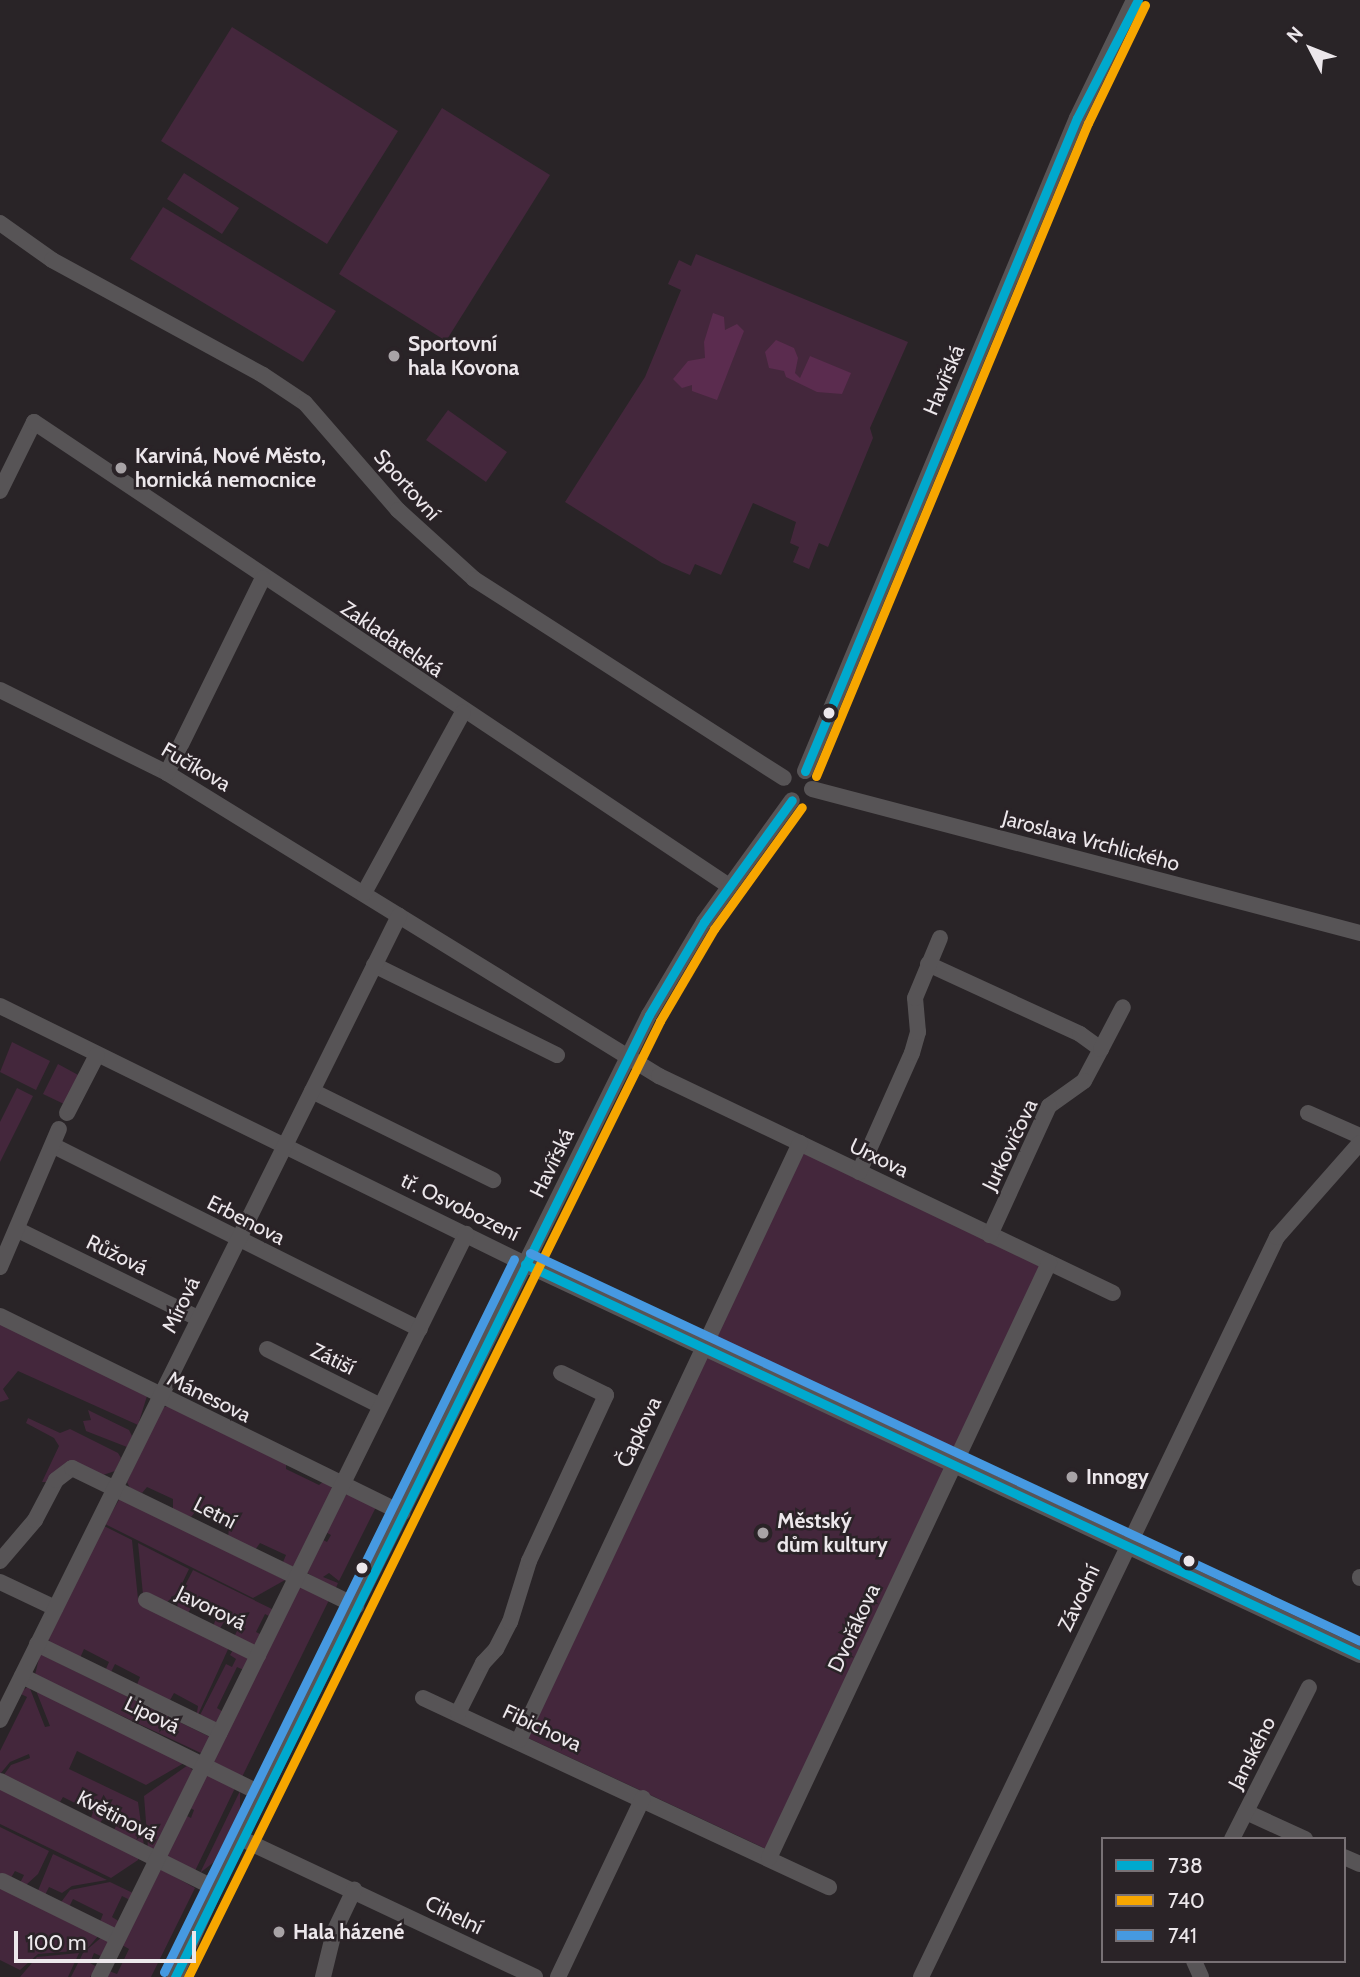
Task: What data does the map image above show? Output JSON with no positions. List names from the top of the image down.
{
  "streets": {
    "street": [
      "Havířská",
      "Sportovní",
      "Zakladatelská",
      "Fučíkova",
      "Jaroslava Vrchlického",
      "Jurkovičova",
      "Urxova",
      "tř. Osvobození",
      "Erbenova",
      "Růžová",
      "Mírová",
      "Zátiší",
      "Mánesova",
      "Čapkova",
      "Letní",
      "Závodní",
      "Javorová",
      "Dvořákova",
      "Lipová",
      "Fibichova",
      "Janského",
      "Květinová",
      "Cihelní"
    ]
  },
  "crossings": [
    ["Havířská", "Sportovní"],
    ["Havířská", "Zakladatelská"],
    ["Havířská", "Fučíkova"],
    ["Havířská", "Jaroslava Vrchlického"],
    ["Havířská", "Urxova"],
    ["Havířská", "tř. Osvobození"],
    ["Havířská", "Mánesova"],
    ["Havířská", "Letní"],
    ["Havířská", "Lipová"],
    ["Havířská", "Květinová"],
    ["Havířská", "Cihelní"],
    ["Sportovní", "Jaroslava Vrchlického"],
    ["Fučíkova", "Urxova"],
    ["Jurkovičova", "Urxova"],
    ["Urxova", "Čapkova"],
    ["Urxova", "Dvořákova"],
    ["tř. Osvobození", "Mírová"],
    ["tř. Osvobození", "Čapkova"],
    ["tř. Osvobození", "Závodní"],
    ["tř. Osvobození", "Dvořákova"],
    ["Erbenova", "Mírová"],
    ["Růžová", "Mírová"],
    ["Mírová", "Mánesova"],
    ["Mírová", "Letní"],
    ["Mírová", "Lipová"],
    ["Čapkova", "Fibichova"],
    ["Dvořákova", "Fibichova"]
  ],
  "places": [
    "Sportovní hala Kovona",
    "Karviná, Nové Město, hornická nemocnice",
    "Innogy",
    "Městský dům kultury",
    "Hala házené"
  ],
  "lines": ["transit line 738", "transit line 740", "transit line 741"],
  "legend": ["738", "740", "741"],
  "scale_bar": "100 m",
  "north": "top left"
}
